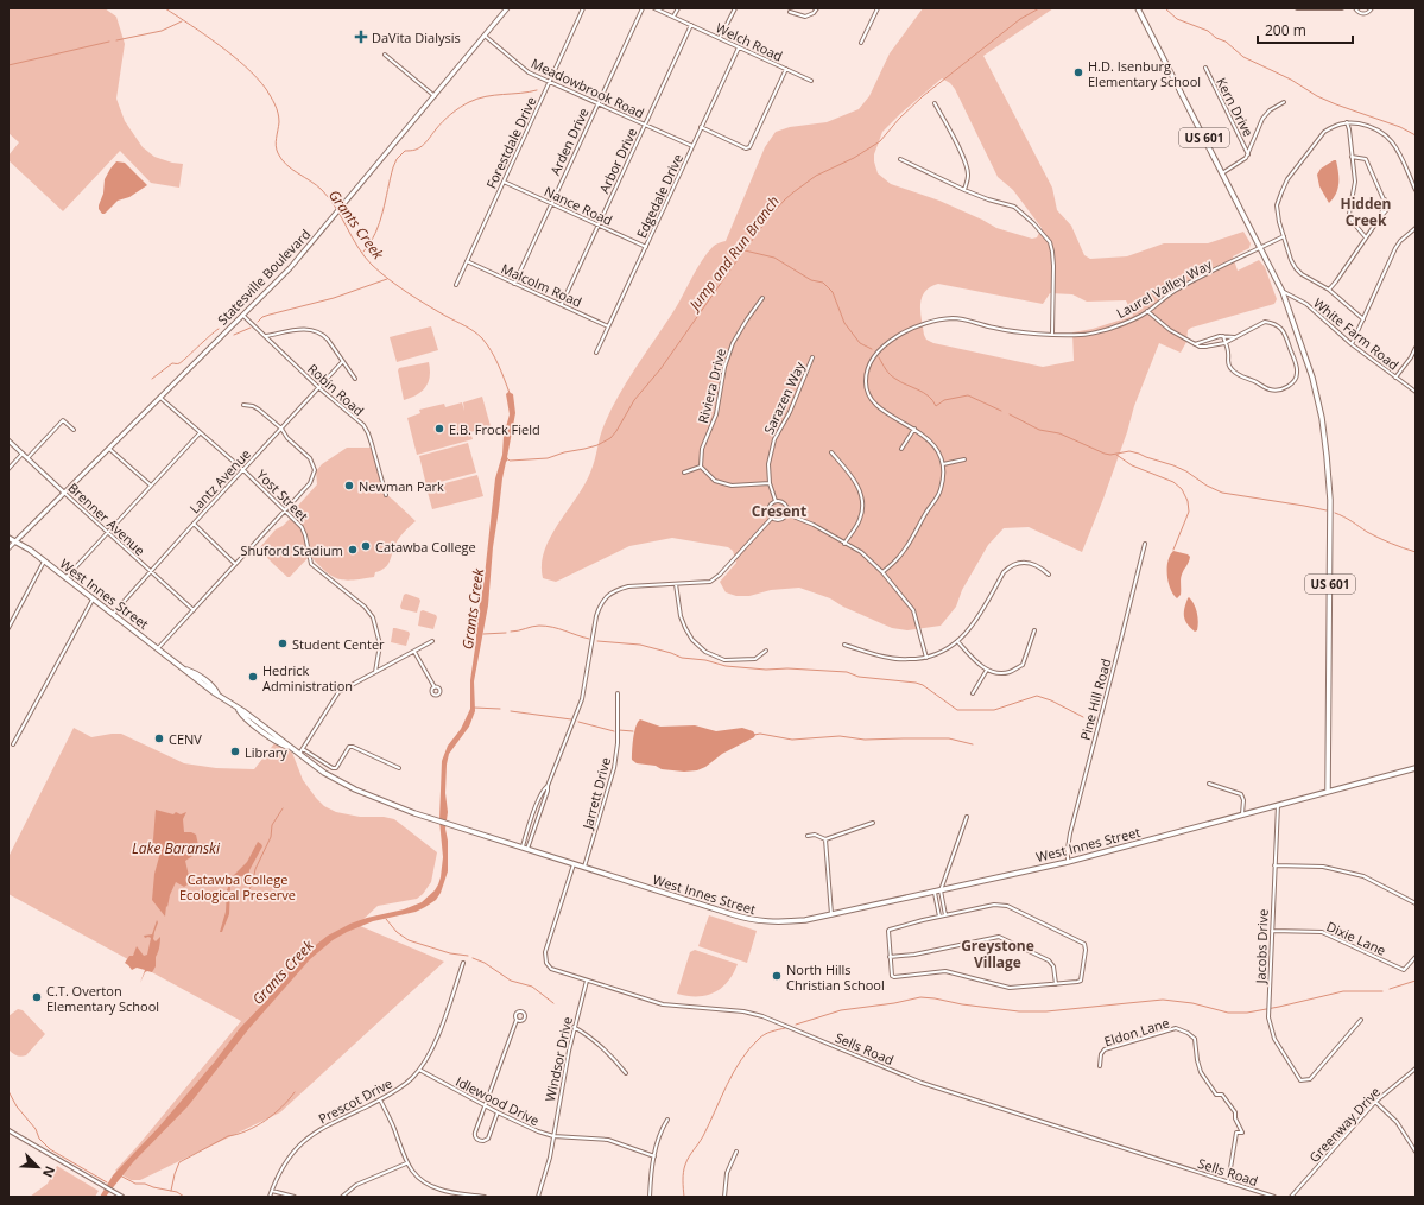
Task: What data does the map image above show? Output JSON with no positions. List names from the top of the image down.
{
  "streets": {
    "main road": ["US 601", "Statesville Boulevard", "West Innes Street"],
    "street": [
      "Welch Road",
      "Meadowbrook Road",
      "Kern Drive",
      "Arden Drive",
      "Forestdale Drive",
      "Arbor Drive",
      "Edgedale Drive",
      "Nance Road",
      "Malcolm Road",
      "Laurel Valley Way",
      "White Farm Road",
      "Riviera Drive",
      "Robin Road",
      "Sarazen Way",
      "Lantz Avenue",
      "Yost Street",
      "Brenner Avenue",
      "Pine Hill Road",
      "Jarrett Drive",
      "Dixie Lane",
      "Jacobs Drive",
      "Eldon Lane",
      "Sells Road",
      "Windsor Drive",
      "Prescot Drive",
      "Idlewood Drive",
      "Greenway Drive"
    ]
  },
  "crossings": [
    ["Welch Road", "Arbor Drive"],
    ["Welch Road", "Edgedale Drive"],
    ["Meadowbrook Road", "Arden Drive"],
    ["Meadowbrook Road", "Forestdale Drive"],
    ["Meadowbrook Road", "Arbor Drive"],
    ["Meadowbrook Road", "Edgedale Drive"],
    ["Meadowbrook Road", "Statesville Boulevard"],
    ["US 601", "Laurel Valley Way"],
    ["US 601", "White Farm Road"],
    ["US 601", "West Innes Street"],
    ["Arden Drive", "Nance Road"],
    ["Arden Drive", "Malcolm Road"],
    ["Forestdale Drive", "Nance Road"],
    ["Forestdale Drive", "Malcolm Road"],
    ["Arbor Drive", "Nance Road"],
    ["Arbor Drive", "Malcolm Road"],
    ["Edgedale Drive", "Nance Road"],
    ["Edgedale Drive", "Malcolm Road"],
    ["Statesville Boulevard", "Robin Road"],
    ["Statesville Boulevard", "Yost Street"],
    ["Statesville Boulevard", "Brenner Avenue"],
    ["Statesville Boulevard", "West Innes Street"],
    ["Robin Road", "Lantz Avenue"],
    ["Lantz Avenue", "Yost Street"],
    ["Lantz Avenue", "Brenner Avenue"],
    ["Lantz Avenue", "West Innes Street"],
    ["West Innes Street", "Pine Hill Road"],
    ["West Innes Street", "Jarrett Drive"],
    ["West Innes Street", "Jacobs Drive"],
    ["West Innes Street", "Sells Road"],
    ["Dixie Lane", "Jacobs Drive"],
    ["Eldon Lane", "Sells Road"],
    ["Sells Road", "Windsor Drive"],
    ["Windsor Drive", "Idlewood Drive"],
    ["Prescot Drive", "Idlewood Drive"]
  ],
  "districts": ["Hidden Creek", "Cresent", "Greystone Village"],
  "water": ["Grants Creek", "Jump and Run Branch", "Lake Baranski"],
  "parks": ["Catawba College Ecological Preserve"],
  "places": {
    "health": ["DaVita Dialysis"],
    "other": [
      "H.D. Isenburg Elementary School",
      "E.B. Frock Field",
      "Newman Park",
      "Catawba College",
      "Shuford Stadium",
      "Student Center",
      "Hedrick Administration",
      "CENV",
      "Library",
      "North Hills Christian School",
      "C.T. Overton Elementary School"
    ]
  },
  "scale_bar": "200 m",
  "north": "bottom right"
}
